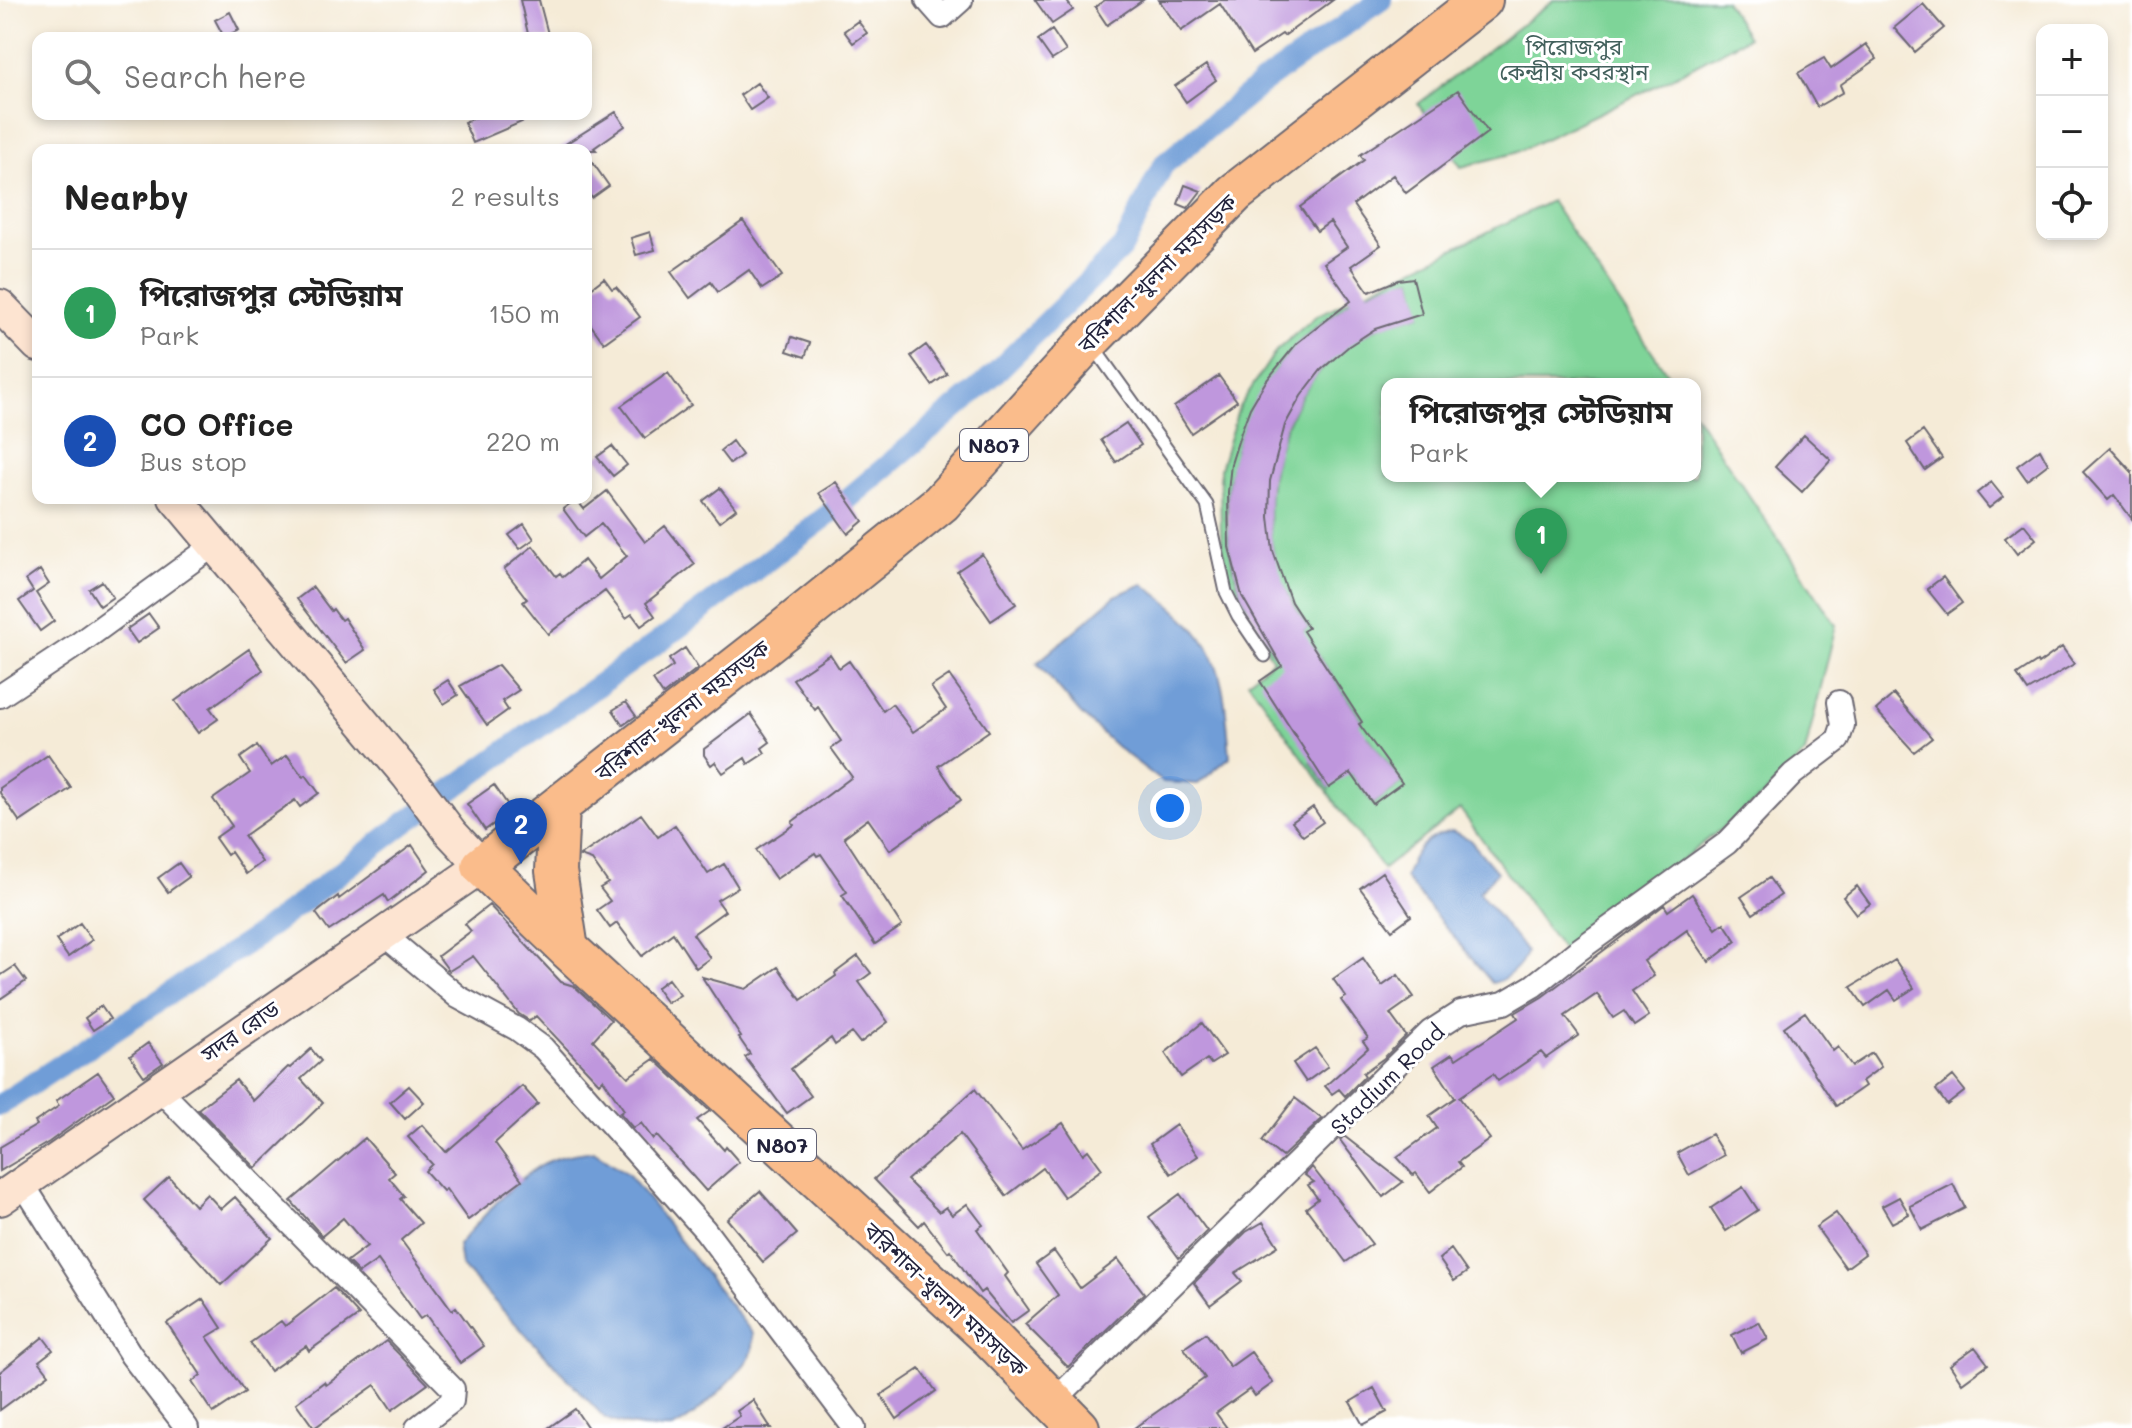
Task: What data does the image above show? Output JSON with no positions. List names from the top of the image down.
{
  "streets": {
    "highway": ["বরিশাল-খুলনা মহাসড়ক", "N807"],
    "street": ["সদর রোড", "Stadium Road"]
  },
  "crossings": [
    ["বরিশাল-খুলনা মহাসড়ক", "সদর রোড"],
    ["বরিশাল-খুলনা মহাসড়ক", "Stadium Road"]
  ],
  "parks": ["পিরোজপুর কেন্দ্রীয় কবরস্থান"],
  "page": {
    "map_buttons": ["+", "−"],
    "search": "Search here",
    "heading": ["Nearby", "2 results"],
    "list": [
      {
        "mark": "1",
        "name": "পিরোজপুর স্টেডিয়াম",
        "note": "Park",
        "value": "150 m"
      },
      {
        "mark": "2",
        "name": "CO Office",
        "note": "Bus stop",
        "value": "220 m"
      }
    ],
    "popup": ["পিরোজপুর স্টেডিয়াম", "Park"],
    "pins": ["1", "2"]
  }
}
